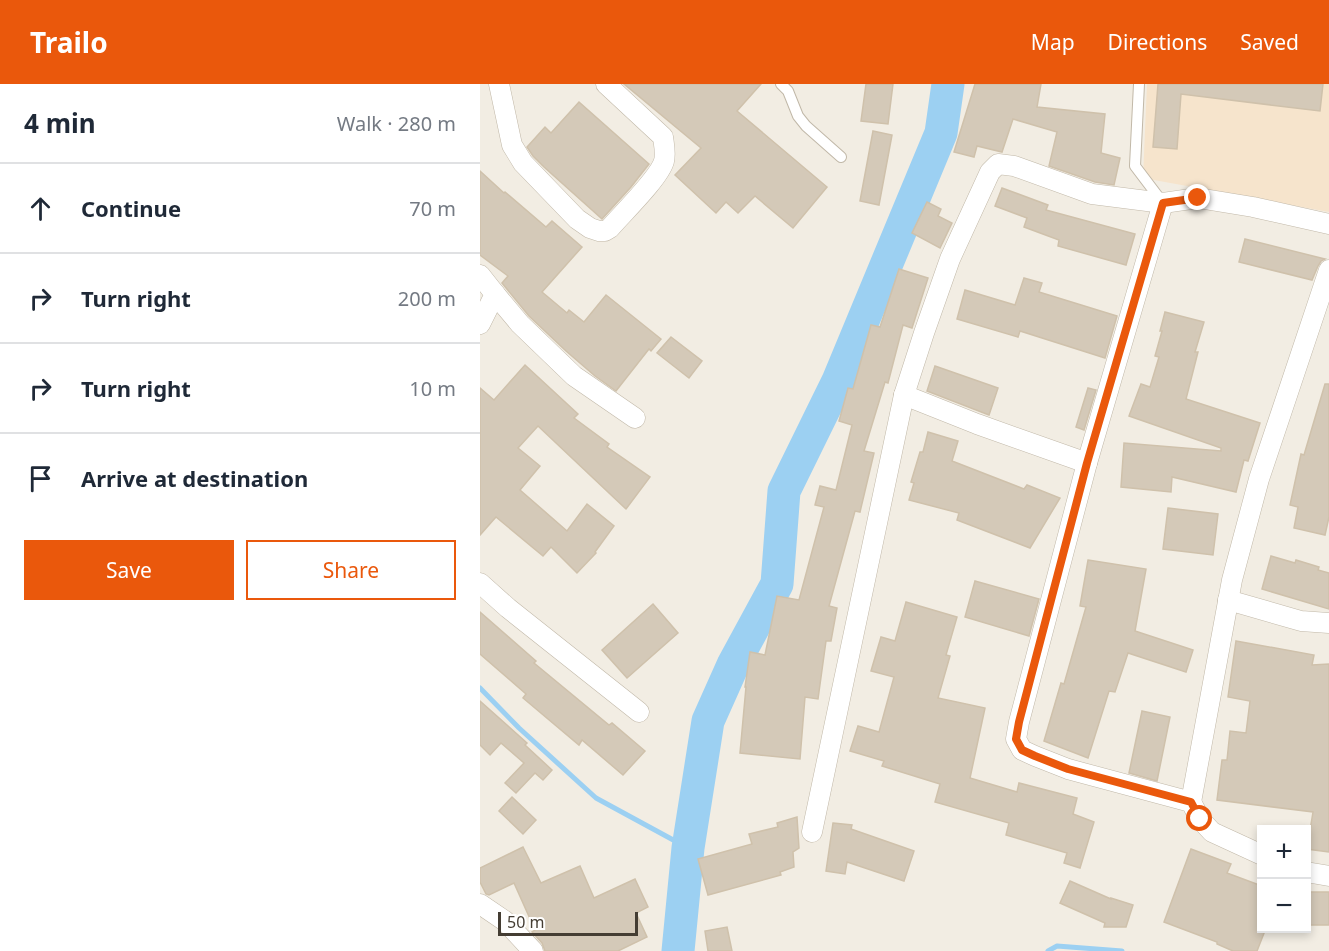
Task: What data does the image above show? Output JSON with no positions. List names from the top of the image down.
{
  "scale_bar": "50 m",
  "page": {
    "header": "Trailo",
    "nav": ["Map", "Directions", "Saved"],
    "heading": ["4 min", "Walk · 280 m"],
    "list": [
      ["Continue", "70 m"],
      ["Turn right", "200 m"],
      ["Turn right", "10 m"],
      "Arrive at destination"
    ],
    "buttons": ["Save", "Share"],
    "map_buttons": ["+", "−"],
    "scale": "50 m"
  }
}
